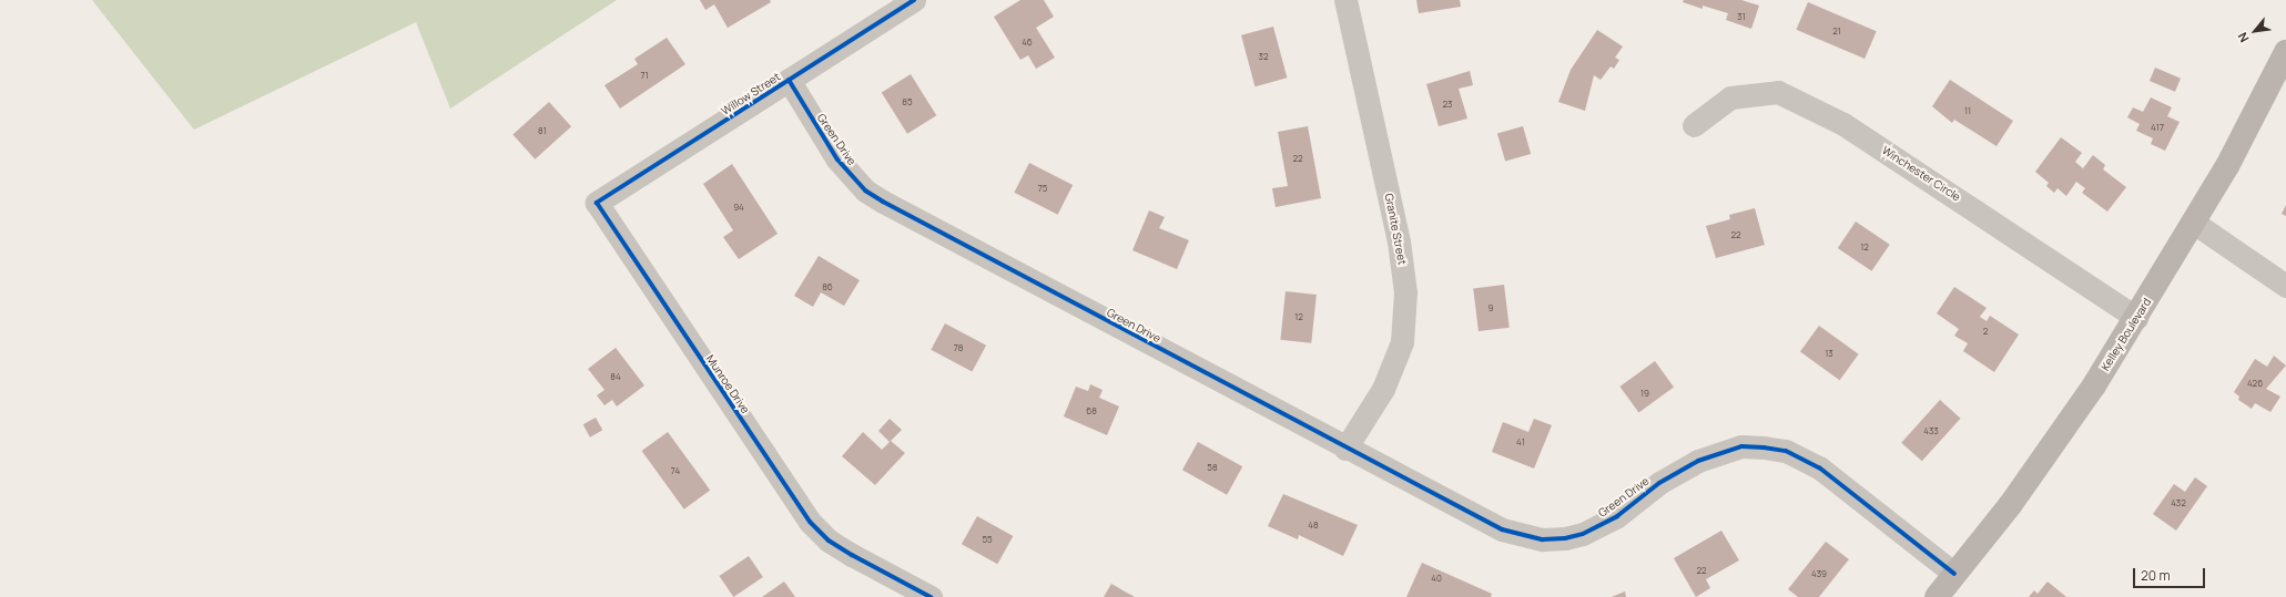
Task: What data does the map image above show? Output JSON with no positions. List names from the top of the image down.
{
  "streets": {
    "main road": ["Kelley Boulevard"],
    "street": [
      "Willow Street",
      "Green Drive",
      "Winchester Circle",
      "Granite Street",
      "Munroe Drive"
    ]
  },
  "crossings": [
    ["Willow Street", "Green Drive"],
    ["Willow Street", "Munroe Drive"],
    ["Green Drive", "Granite Street"],
    ["Green Drive", "Kelley Boulevard"],
    ["Winchester Circle", "Kelley Boulevard"]
  ],
  "house_numbers": [
    "31",
    "21",
    "46",
    "32",
    "71",
    "85",
    "23",
    "11",
    "417",
    "81",
    "22",
    "75",
    "94",
    "22",
    "12",
    "86",
    "9",
    "12",
    "2",
    "78",
    "13",
    "84",
    "426",
    "19",
    "68",
    "433",
    "41",
    "58",
    "74",
    "432",
    "48",
    "55",
    "22",
    "439",
    "40"
  ],
  "scale_bar": "20 m",
  "north": "bottom left"
}
